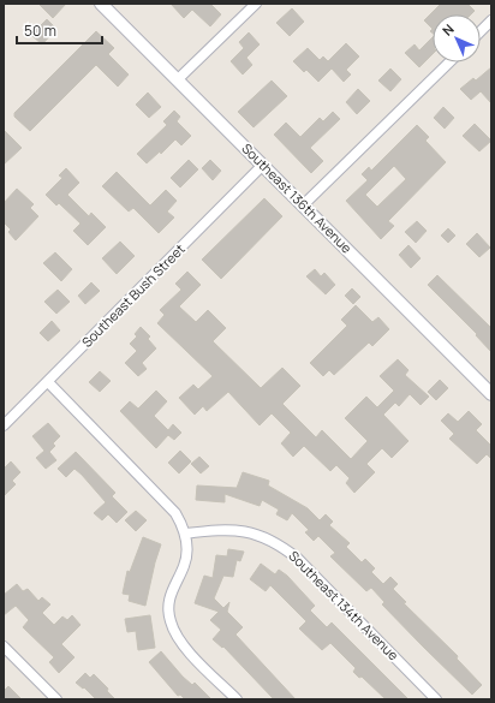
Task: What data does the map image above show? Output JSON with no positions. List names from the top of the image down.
{
  "streets": {
    "street": ["Southeast 136th Avenue", "Southeast Bush Street", "Southeast 134th Avenue"]
  },
  "crossings": [
    ["Southeast 136th Avenue", "Southeast Bush Street"]
  ],
  "scale_bar": "50 m",
  "north": "top left"
}
